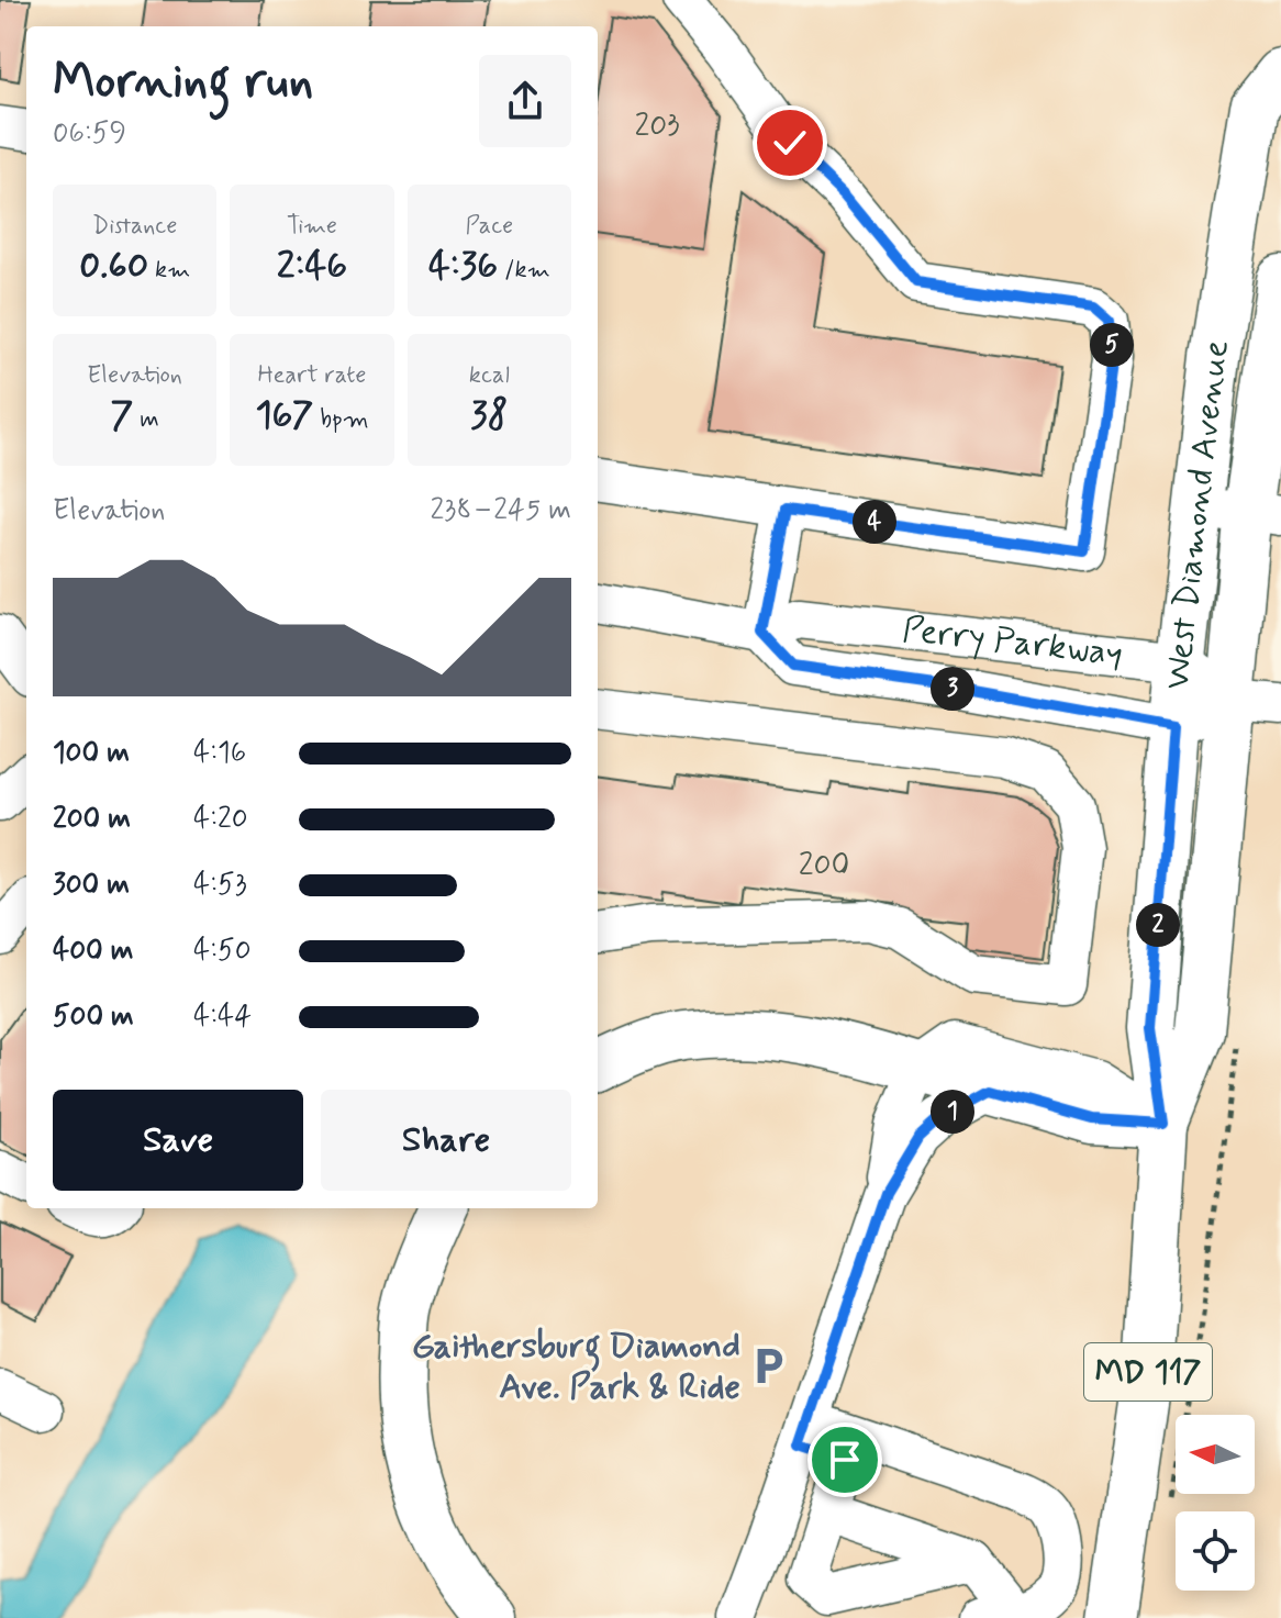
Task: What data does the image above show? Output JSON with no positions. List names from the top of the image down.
{
  "streets": {
    "main road": ["West Diamond Avenue", "MD 117"],
    "street": ["Perry Parkway"]
  },
  "crossings": [
    ["West Diamond Avenue", "Perry Parkway"]
  ],
  "places": {
    "parking": ["Gaithersburg Diamond Ave. Park & Ride"]
  },
  "house_numbers": ["203", "200"],
  "north": "left",
  "page": {
    "heading": ["Morning run", "06:59"],
    "stats": [
      ["Distance", "0.60 km"],
      ["Time", "2:46"],
      ["Pace", "4:36 /km"],
      ["Elevation", "7 m"],
      ["Heart rate", "167 bpm"],
      ["kcal", "38"]
    ],
    "pins": [
      "5",
      "4",
      "3",
      "2",
      "1"
    ],
    "chart": ["Elevation", "238–245 m"],
    "list": [
      {
        "name": "100 m",
        "note": "4:16"
      },
      {
        "name": "200 m",
        "note": "4:20"
      },
      {
        "name": "300 m",
        "note": "4:53"
      },
      {
        "name": "400 m",
        "note": "4:50"
      },
      {
        "name": "500 m",
        "note": "4:44"
      }
    ],
    "buttons": ["Save", "Share"]
  }
}
